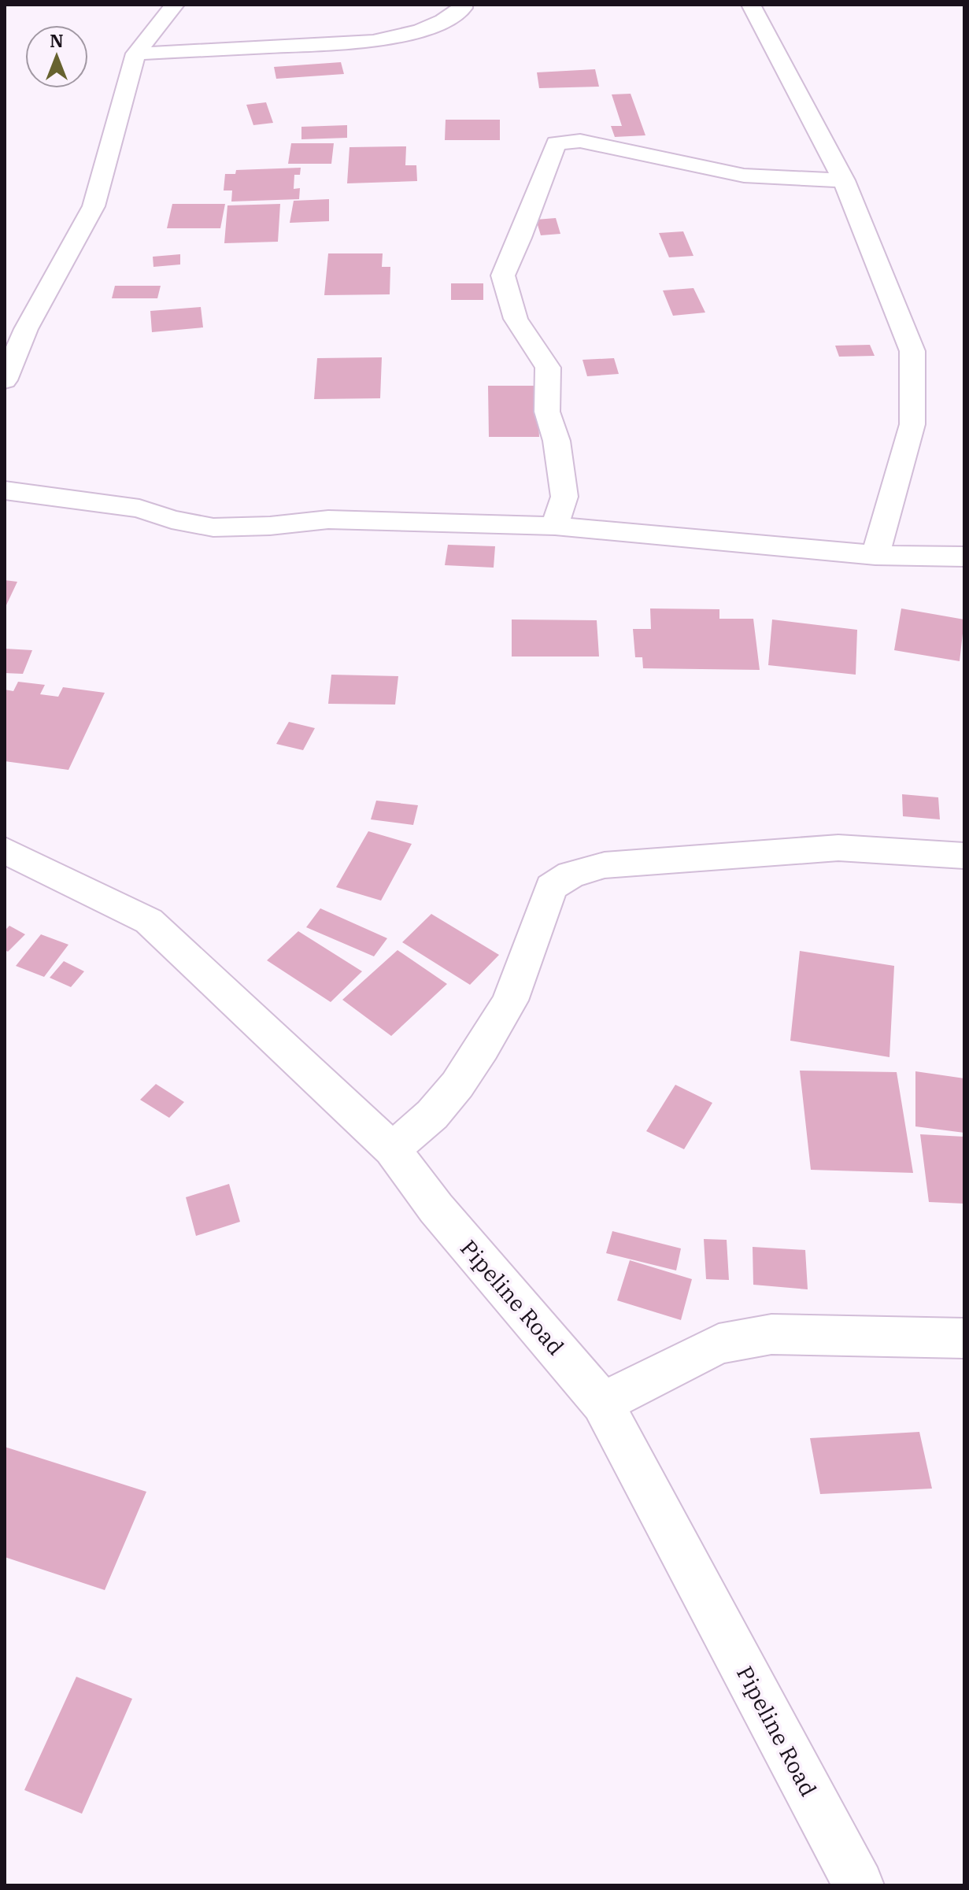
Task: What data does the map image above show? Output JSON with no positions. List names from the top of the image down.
{
  "streets": {
    "street": ["Pipeline Road"]
  },
  "north": "top"
}
